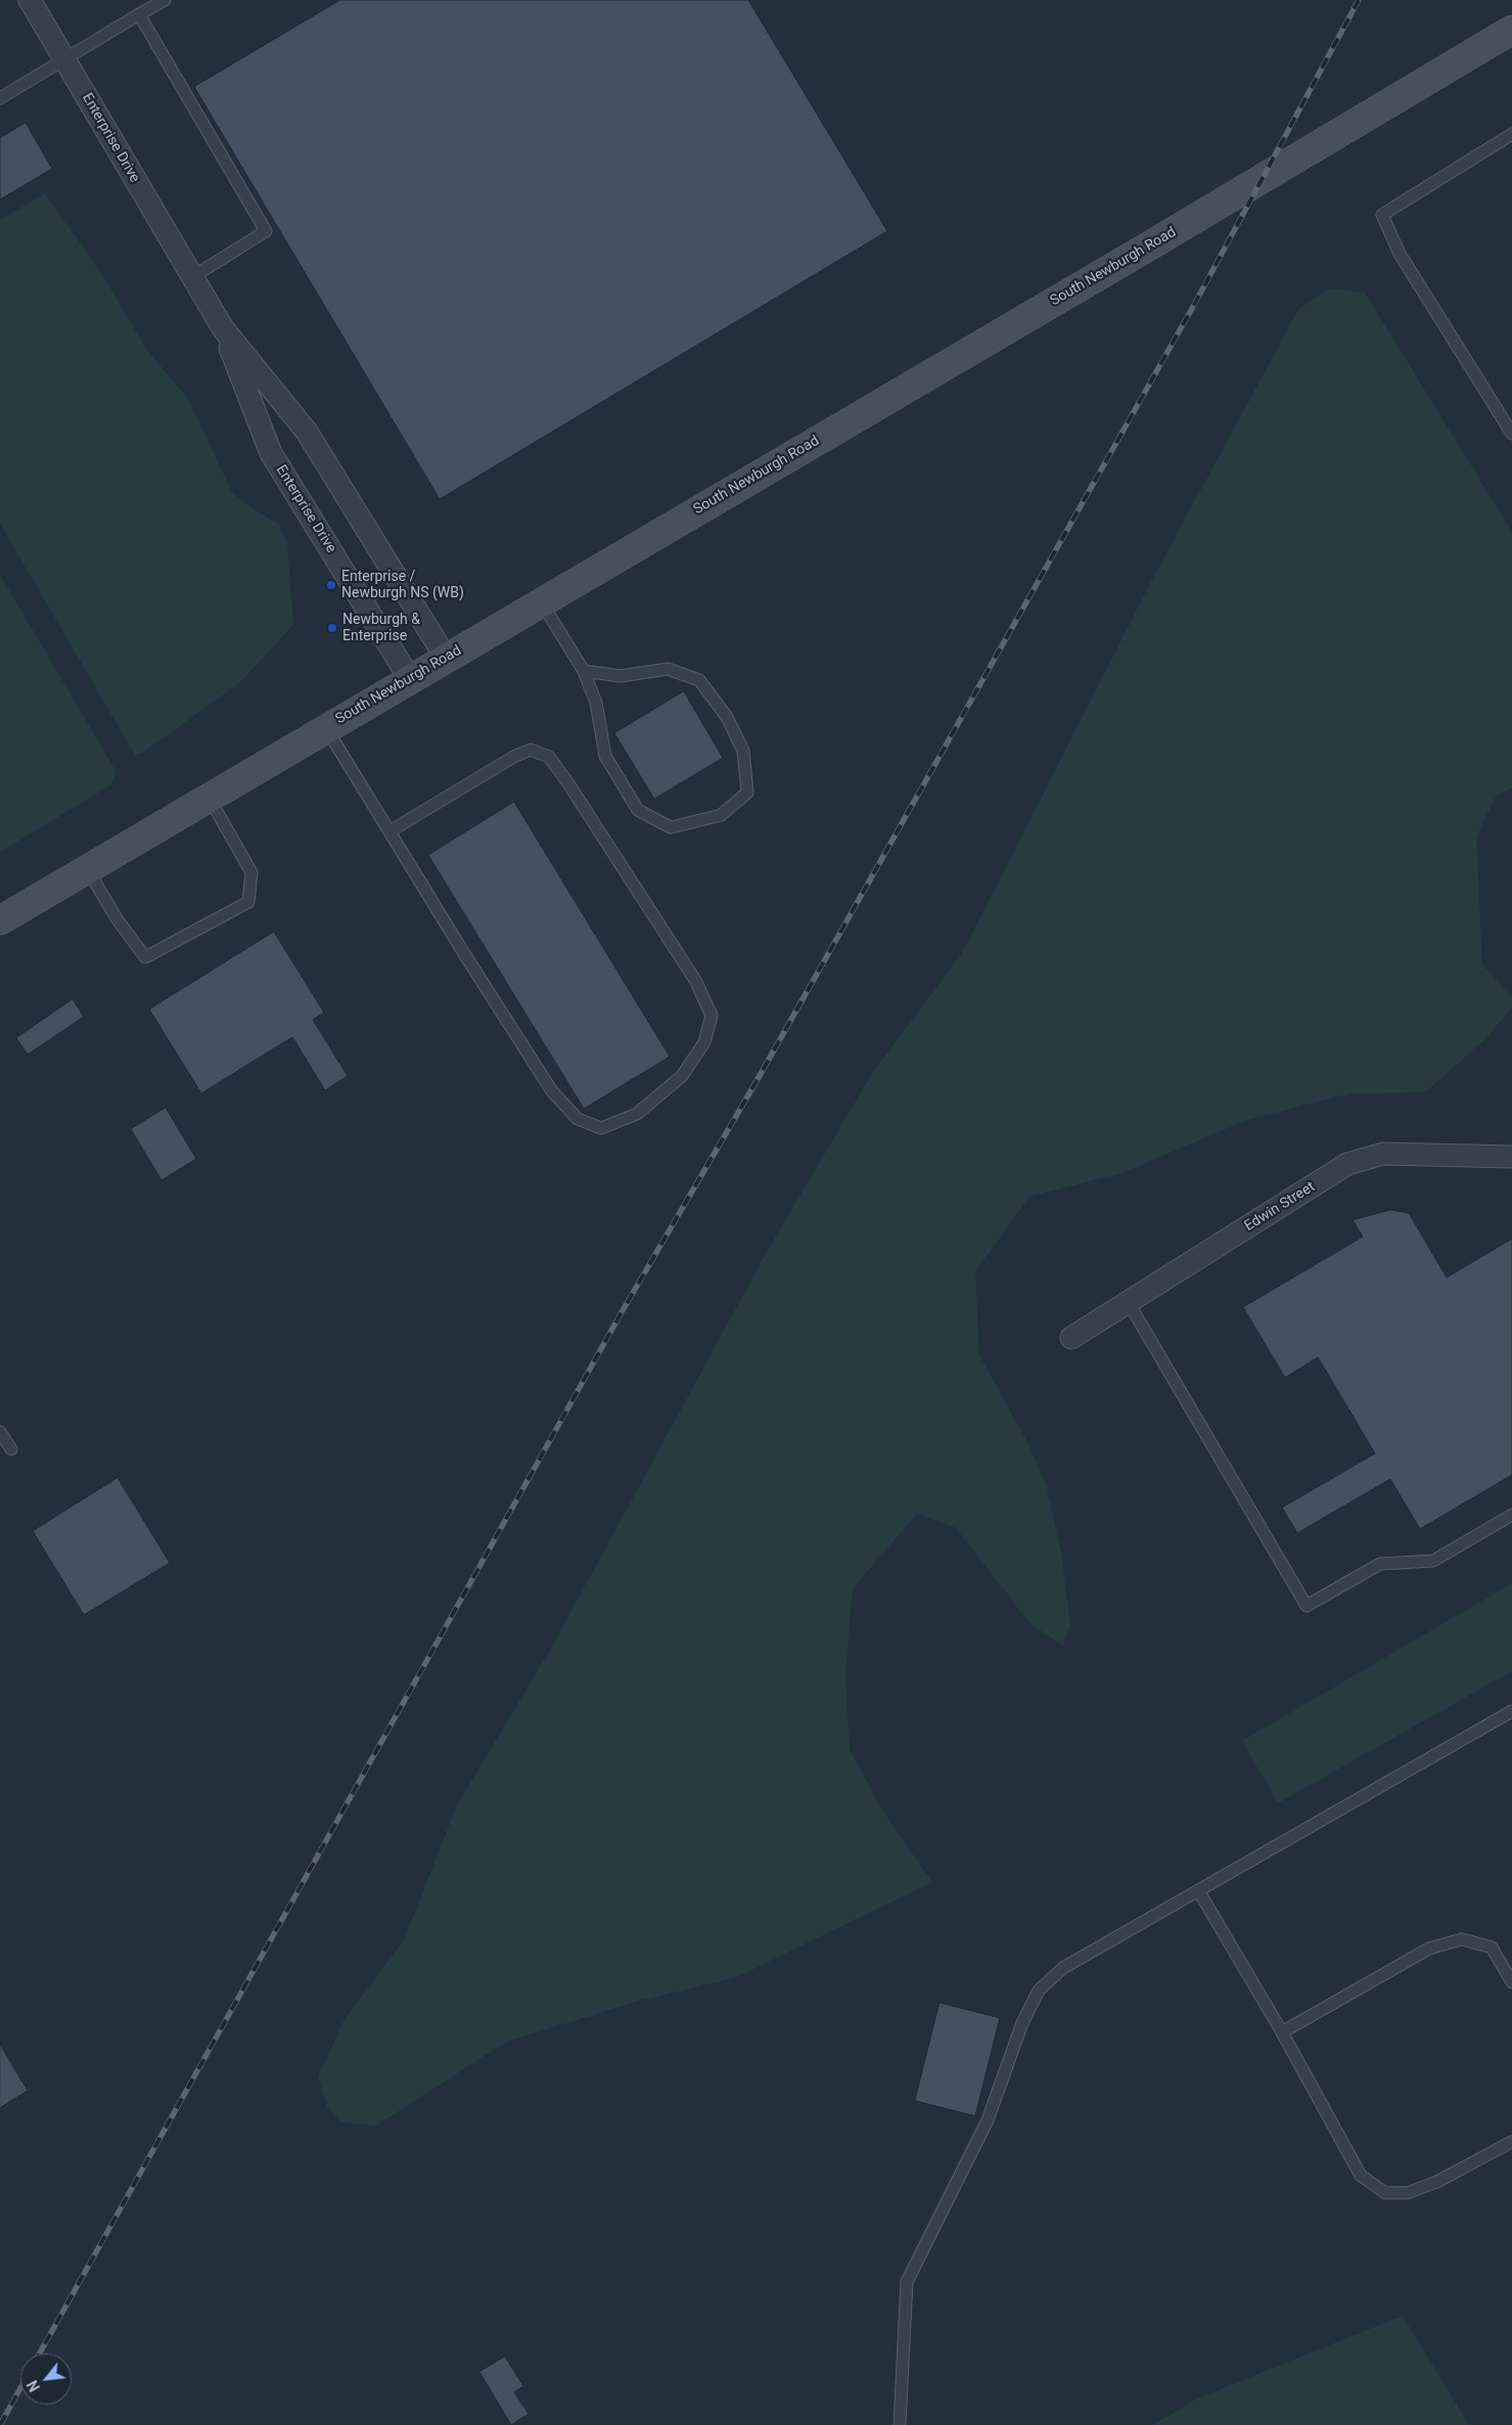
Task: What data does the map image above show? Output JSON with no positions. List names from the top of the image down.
{
  "streets": {
    "main road": ["South Newburgh Road"],
    "street": ["Enterprise Drive", "Edwin Street"]
  },
  "crossings": [
    ["Enterprise Drive", "South Newburgh Road"]
  ],
  "places": ["Enterprise / Newburgh NS (WB)", "Newburgh & Enterprise"],
  "north": "bottom left"
}
